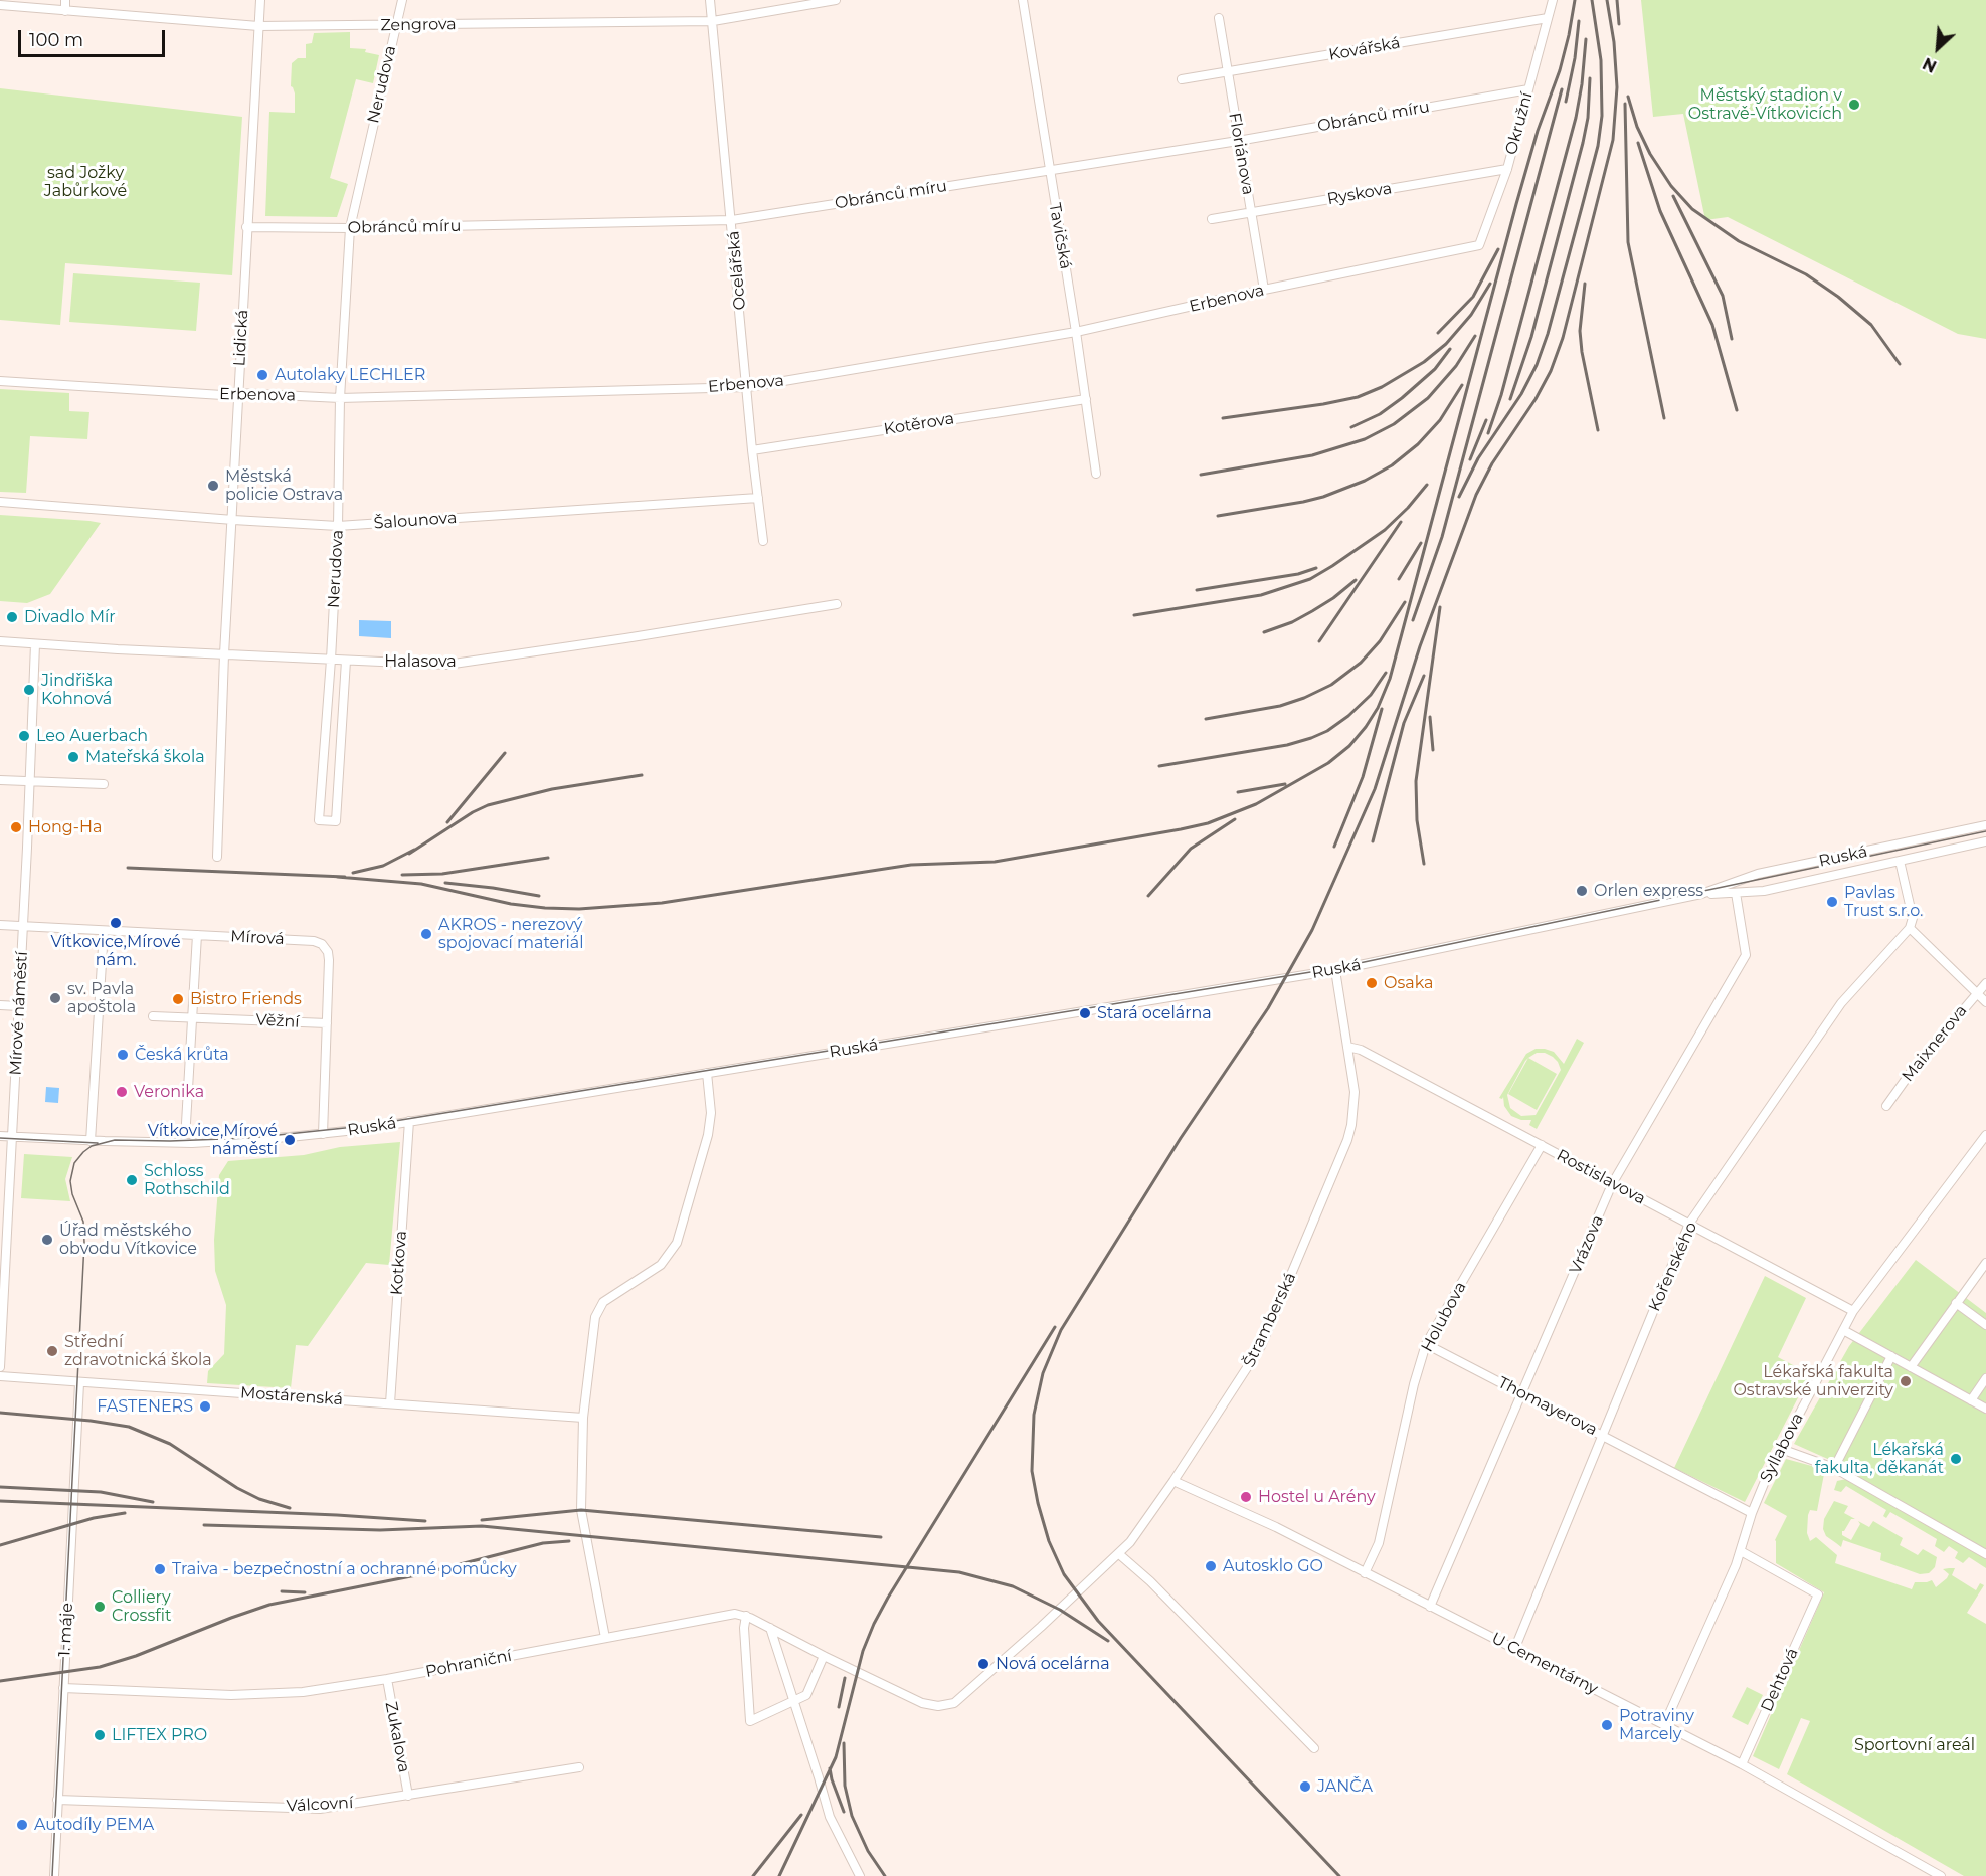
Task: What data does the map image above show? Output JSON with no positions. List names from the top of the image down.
{
  "streets": {
    "street": [
      "Zengrova",
      "Kovářská",
      "Nerudova",
      "Obránců míru",
      "Okružní",
      "Floriánova",
      "Ryskova",
      "Tavičská",
      "Ocelářská",
      "Erbenova",
      "Lidická",
      "Kotěrova",
      "Šalounova",
      "Halasova",
      "Ruská",
      "Mírová",
      "Mírové náměstí",
      "Věžní",
      "Maixnerova",
      "Rostislavova",
      "Vrázova",
      "Kotkova",
      "Kořenského",
      "Holubova",
      "Štramberská",
      "Mostárenská",
      "Thomayerova",
      "Syllabova",
      "1. máje",
      "Pohraniční",
      "U Cementárny",
      "Dehtová",
      "Zukalova",
      "Válcovní"
    ]
  },
  "crossings": [
    ["Zengrova", "Nerudova"],
    ["Zengrova", "Ocelářská"],
    ["Zengrova", "Lidická"],
    ["Kovářská", "Okružní"],
    ["Kovářská", "Floriánova"],
    ["Nerudova", "Obránců míru"],
    ["Nerudova", "Erbenova"],
    ["Nerudova", "Šalounova"],
    ["Nerudova", "Halasova"],
    ["Obránců míru", "Okružní"],
    ["Obránců míru", "Floriánova"],
    ["Obránců míru", "Tavičská"],
    ["Obránců míru", "Ocelářská"],
    ["Obránců míru", "Lidická"],
    ["Okružní", "Ryskova"],
    ["Okružní", "Erbenova"],
    ["Floriánova", "Ryskova"],
    ["Floriánova", "Erbenova"],
    ["Tavičská", "Erbenova"],
    ["Tavičská", "Kotěrova"],
    ["Ocelářská", "Erbenova"],
    ["Ocelářská", "Kotěrova"],
    ["Ocelářská", "Šalounova"],
    ["Erbenova", "Lidická"],
    ["Lidická", "Šalounova"],
    ["Lidická", "Halasova"],
    ["Halasova", "Mírové náměstí"],
    ["Ruská", "Mírová"],
    ["Ruská", "Mírové náměstí"],
    ["Ruská", "Vrázova"],
    ["Ruská", "Kotkova"],
    ["Ruská", "Štramberská"],
    ["Mírová", "Mírové náměstí"],
    ["Mírová", "Věžní"],
    ["Rostislavova", "Vrázova"],
    ["Rostislavova", "Kořenského"],
    ["Rostislavova", "Holubova"],
    ["Rostislavova", "Štramberská"],
    ["Rostislavova", "Syllabova"],
    ["Vrázova", "Thomayerova"],
    ["Vrázova", "U Cementárny"],
    ["Kotkova", "Mostárenská"],
    ["Kořenského", "Thomayerova"],
    ["Kořenského", "U Cementárny"],
    ["Holubova", "Thomayerova"],
    ["Holubova", "U Cementárny"],
    ["Štramberská", "Pohraniční"],
    ["Štramberská", "U Cementárny"],
    ["Mostárenská", "1. máje"],
    ["Thomayerova", "Syllabova"],
    ["Syllabova", "U Cementárny"],
    ["Syllabova", "Dehtová"],
    ["1. máje", "Pohraniční"],
    ["1. máje", "Válcovní"],
    ["Pohraniční", "Zukalova"],
    ["U Cementárny", "Dehtová"],
    ["Zukalova", "Válcovní"]
  ],
  "parks": ["sad Jožky Jabůrkové", "Sportovní areál"],
  "places": [
    "Městský stadion v Ostravě-Vítkovicích",
    "Autolaky LECHLER",
    "Městská policie Ostrava",
    "Divadlo Mír",
    "Jindřiška Kohnová",
    "Leo Auerbach",
    "Mateřská škola",
    "Hong-Ha",
    "Orlen express",
    "Pavlas Trust s.r.o.",
    "Vítkovice,Mírové nám.",
    "AKROS - nerezový spojovací materiál",
    "Osaka",
    "sv. Pavla apoštola",
    "Bistro Friends",
    "Stará ocelárna",
    "Česká krůta",
    "Veronika",
    "Vítkovice,Mírové náměstí",
    "Schloss Rothschild",
    "Úřad městského obvodu Vítkovice",
    "Střední zdravotnická škola",
    "Lékařská fakulta Ostravské univerzity",
    "FASTENERS",
    "Lékařská fakulta, děkanát",
    "Hostel u Arény",
    "Autosklo GO",
    "Traiva - bezpečnostní a ochranné pomůcky",
    "Colliery Crossfit",
    "Nová ocelárna",
    "Potraviny Marcely",
    "LIFTEX PRO",
    "JANČA",
    "Autodíly PEMA"
  ],
  "scale_bar": "100 m",
  "north": "bottom left"
}
